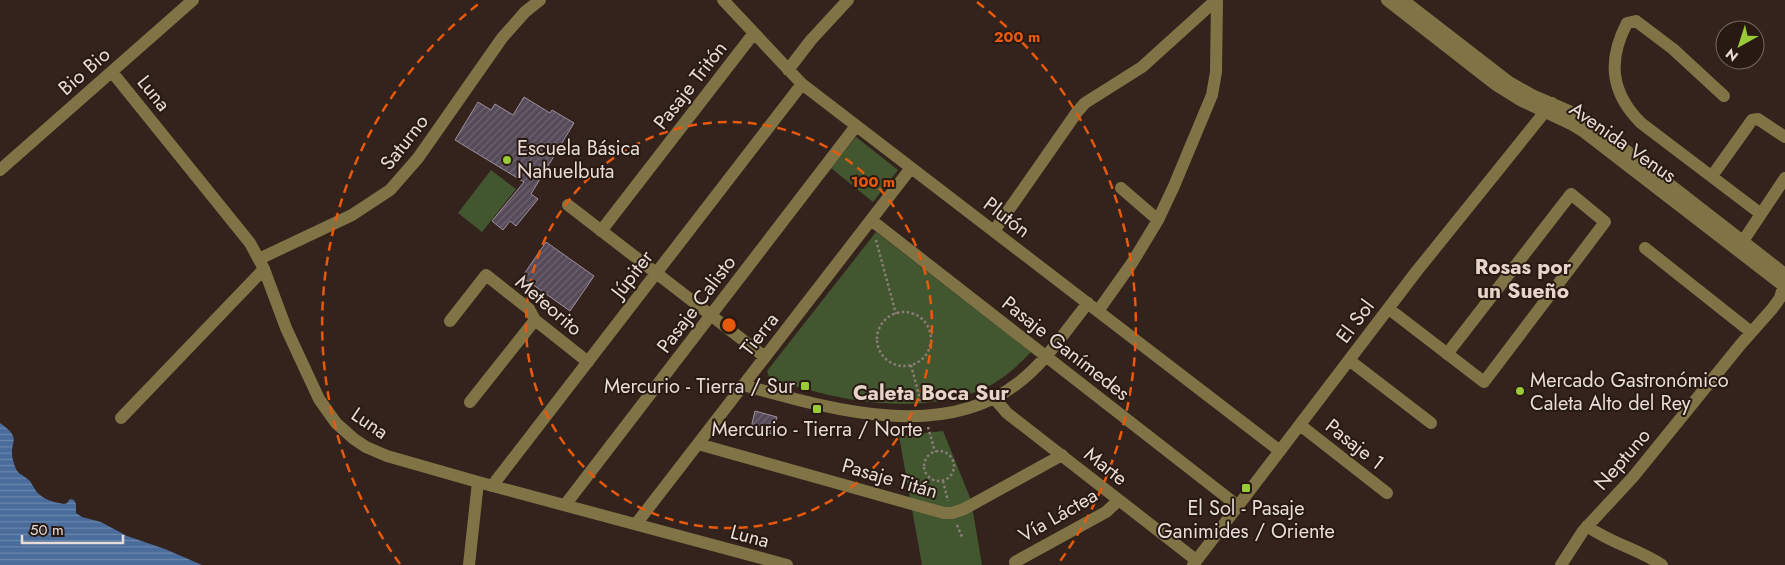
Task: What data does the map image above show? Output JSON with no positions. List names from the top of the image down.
{
  "streets": {
    "street": [
      "Bio Bio",
      "Pasaje Tritón",
      "Luna",
      "Saturno",
      "Avenida Venus",
      "Plutón",
      "Júpiter",
      "Pasaje Calisto",
      "Meteorito",
      "El Sol",
      "Tierra",
      "Pasaje Ganímedes",
      "Pasaje 1",
      "Neptuno",
      "Marte",
      "Pasaje Titán",
      "Vía Láctea"
    ]
  },
  "crossings": [
    ["Bio Bio", "Luna"],
    ["Pasaje Tritón", "Plutón"],
    ["Luna", "Saturno"],
    ["Luna", "Júpiter"],
    ["Luna", "Pasaje Calisto"],
    ["Luna", "Tierra"],
    ["Avenida Venus", "El Sol"],
    ["Avenida Venus", "Neptuno"],
    ["Plutón", "Júpiter"],
    ["Plutón", "Pasaje Calisto"],
    ["Plutón", "El Sol"],
    ["Plutón", "Tierra"],
    ["Júpiter", "Meteorito"],
    ["El Sol", "Pasaje Ganímedes"],
    ["El Sol", "Pasaje 1"],
    ["El Sol", "Marte"],
    ["Tierra", "Pasaje Ganímedes"],
    ["Tierra", "Pasaje Titán"],
    ["Marte", "Pasaje Titán"],
    ["Marte", "Vía Láctea"]
  ],
  "districts": ["Rosas por un Sueño", "Caleta Boca Sur"],
  "places": {
    "other": ["Escuela Básica Nahuelbuta", "Mercado Gastronómico Caleta Alto del Rey"],
    "transit": ["Mercurio - Tierra / Sur", "Mercurio - Tierra / Norte", "El Sol - Pasaje Ganimides / Oriente"]
  },
  "scale_bar": "50 m",
  "north": "bottom left",
  "rings": ["200 m", "100 m"]
}
